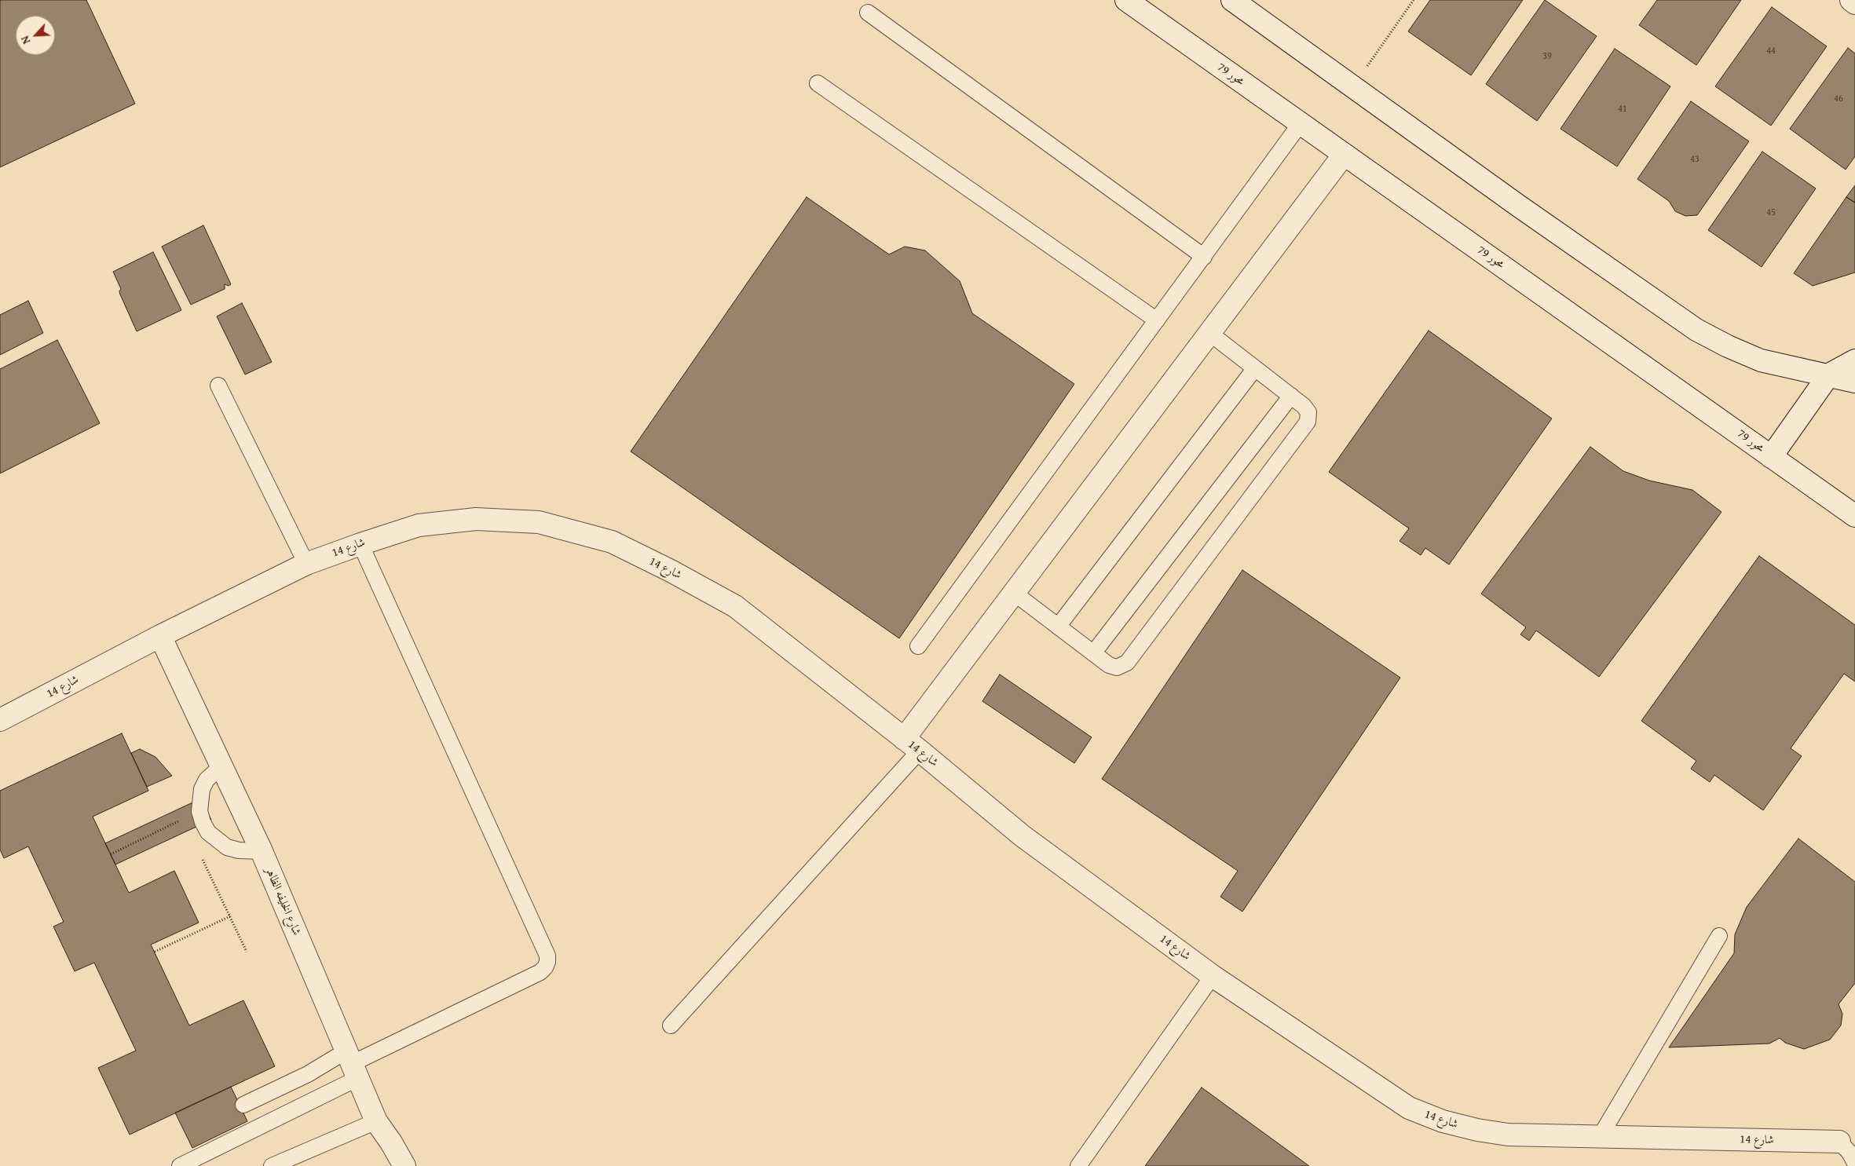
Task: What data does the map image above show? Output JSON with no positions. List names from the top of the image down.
{
  "streets": {
    "street": ["محور 79", "شارع 14", "شارع الخليفه الظاهر"]
  },
  "crossings": [
    ["شارع 14", "شارع الخليفه الظاهر"]
  ],
  "house_numbers": [
    "44",
    "39",
    "46",
    "41",
    "43",
    "45"
  ],
  "north": "bottom left"
}
